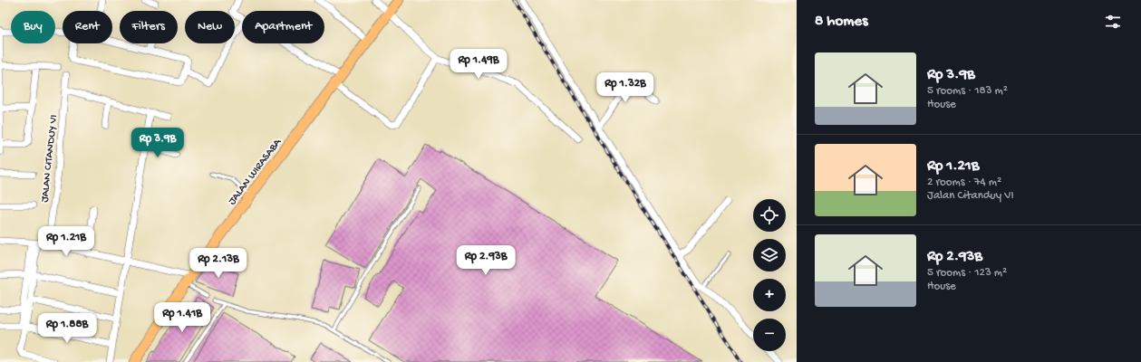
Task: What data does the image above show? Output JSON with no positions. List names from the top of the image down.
{
  "streets": {
    "main road": ["JALAN WIRASABA"],
    "street": ["JALAN CITANDUY VI"]
  },
  "page": {
    "heading": "8 homes",
    "chip": [
      "Buy",
      "Rent",
      "Filters",
      "New",
      "Apartment"
    ],
    "list": [
      {
        "name": "Rp 3.9B",
        "note": "5 rooms · 183 m² · House"
      },
      {
        "name": "Rp 1.21B",
        "note": "2 rooms · 74 m² · Jalan Citanduy VI"
      },
      {
        "name": "Rp 2.93B",
        "note": "5 rooms · 123 m² · House"
      }
    ],
    "price": [
      "Rp 1.49B",
      "Rp 1.32B",
      "Rp 3.9B",
      "Rp 1.21B",
      "Rp 2.93B",
      "Rp 2.13B",
      "Rp 1.41B",
      "Rp 1.88B"
    ],
    "map_buttons": ["+", "−"]
  }
}
